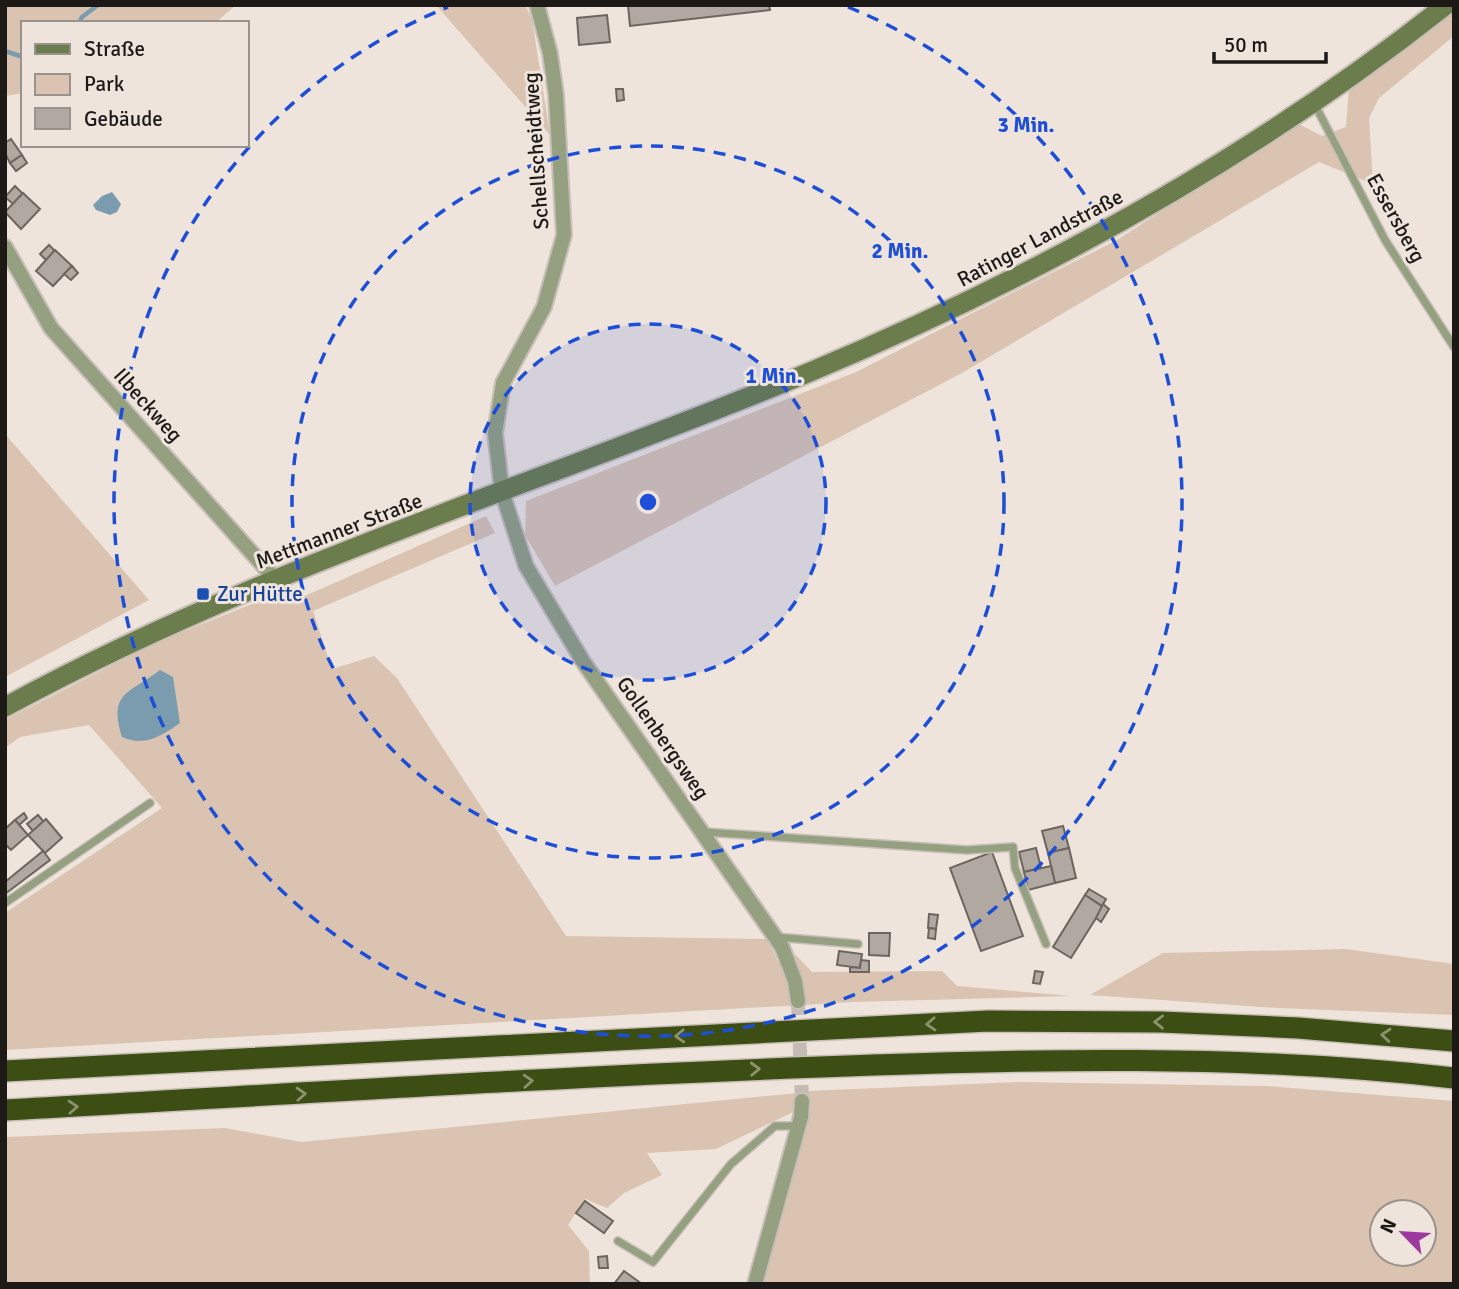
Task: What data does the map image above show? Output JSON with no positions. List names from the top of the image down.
{
  "streets": {
    "main road": ["Ratinger Landstraße", "Mettmanner Straße"],
    "street": ["Schellscheidtweg", "Ilbeckweg", "Gollenbergsweg"],
    "lane": ["Essersberg"]
  },
  "crossings": [
    ["Schellscheidtweg", "Mettmanner Straße"],
    ["Schellscheidtweg", "Gollenbergsweg"],
    ["Essersberg", "Ratinger Landstraße"],
    ["Ratinger Landstraße", "Mettmanner Straße"],
    ["Ilbeckweg", "Mettmanner Straße"],
    ["Mettmanner Straße", "Gollenbergsweg"]
  ],
  "places": {
    "transit": ["Zur Hütte"]
  },
  "legend": ["Straße", "Park", "Gebäude"],
  "scale_bar": "50 m",
  "north": "top left",
  "rings": ["3 Min.", "2 Min.", "1 Min."]
}
